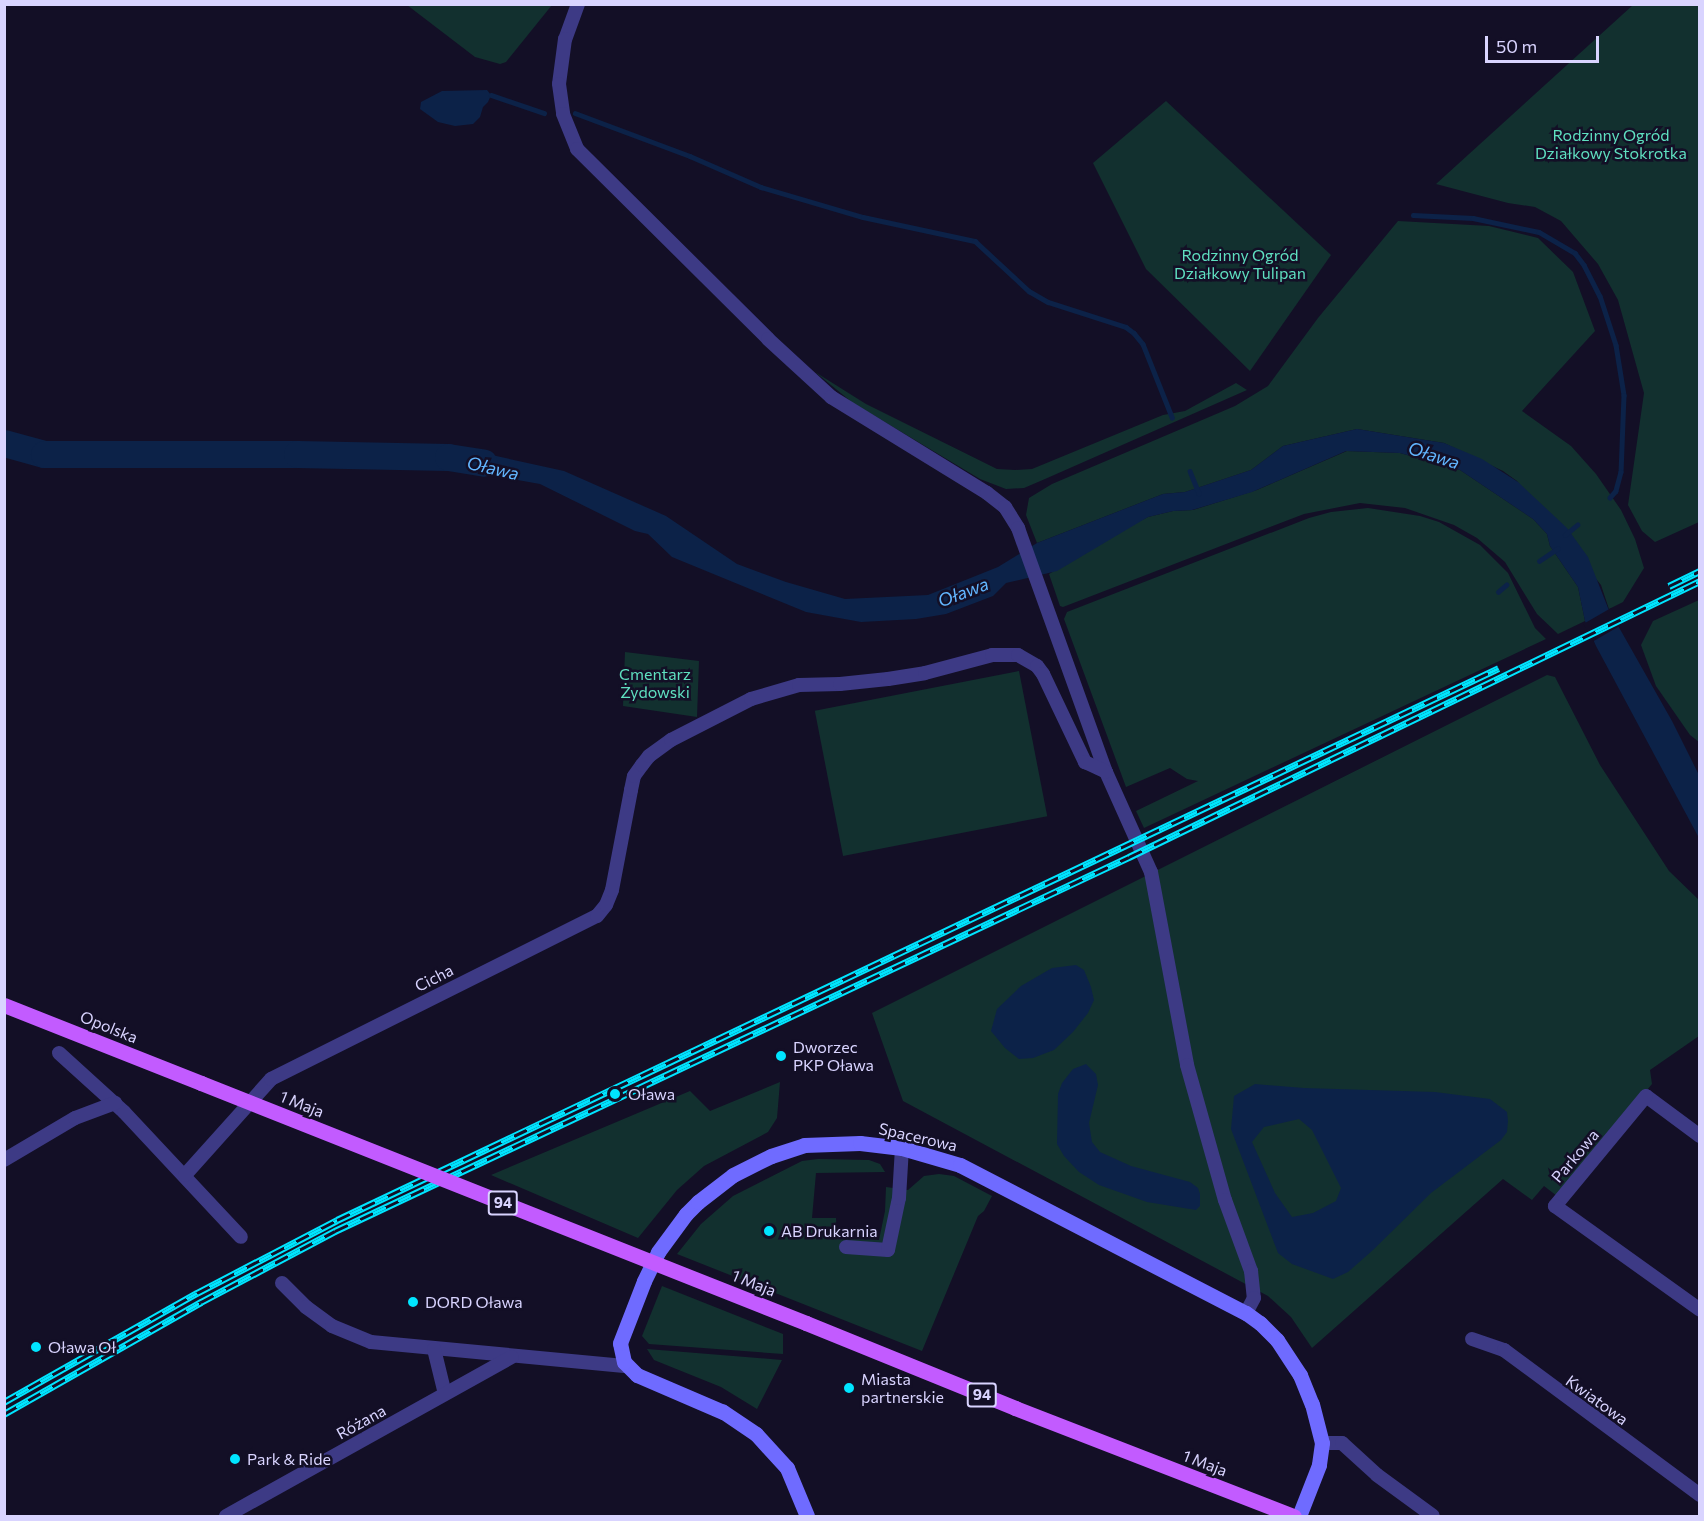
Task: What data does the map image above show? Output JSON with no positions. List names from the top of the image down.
{
  "streets": {
    "main road": ["Opolska", "1 Maja", "94"],
    "street": [
      "Cicha",
      "Spacerowa",
      "Parkowa",
      "Kwiatowa",
      "Różana"
    ]
  },
  "crossings": [
    ["Opolska", "1 Maja"]
  ],
  "water": ["Oława"],
  "parks": ["Rodzinny Ogród Działkowy Stokrotka", "Rodzinny Ogród Działkowy Tulipan", "Cmentarz Żydowski"],
  "places": [
    "Dworzec PKP Oława",
    "Oława",
    "AB Drukarnia",
    "DORD Oława",
    "Oława Oł",
    "Miasta partnerskie",
    "Park & Ride"
  ],
  "scale_bar": "50 m"
}
